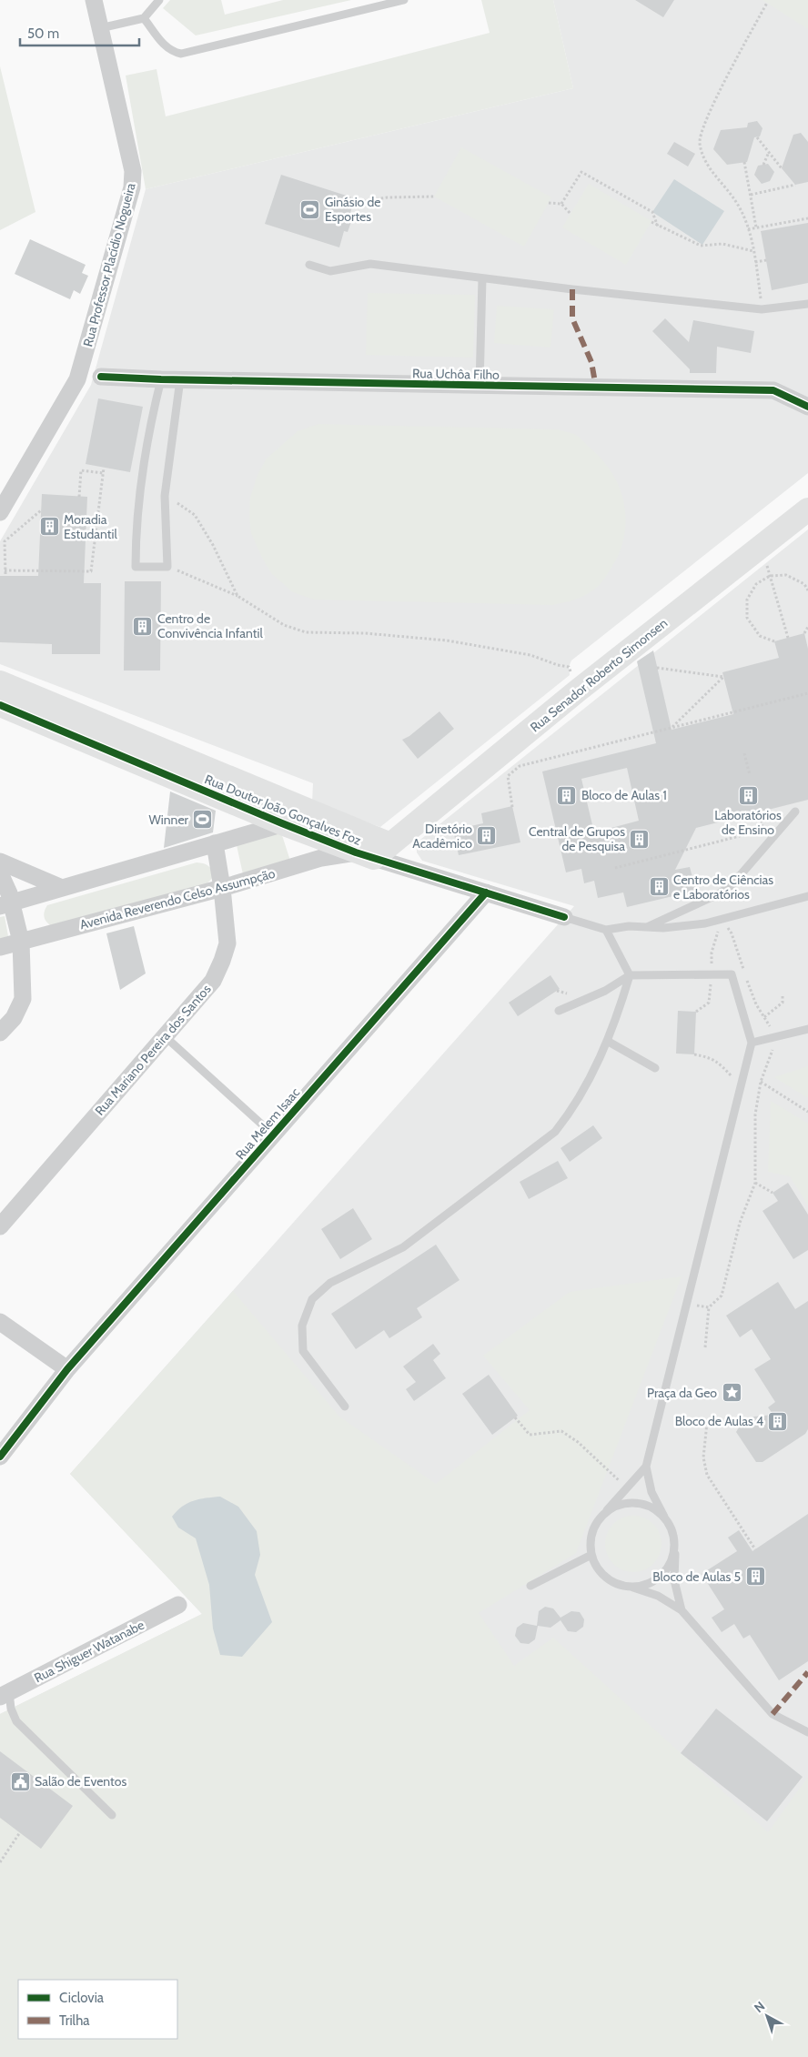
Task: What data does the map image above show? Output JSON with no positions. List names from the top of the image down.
{
  "streets": {
    "street": [
      "Rua Professor Placídio Nogueira",
      "Rua Uchôa Filho",
      "Rua Senador Roberto Simonsen",
      "Rua Doutor João Gonçalves Foz",
      "Avenida Reverendo Celso Assumpção",
      "Rua Mariano Pereira dos Santos",
      "Rua Melem Isaac",
      "Rua Shiguer Watanabe"
    ]
  },
  "crossings": [
    ["Rua Senador Roberto Simonsen", "Rua Doutor João Gonçalves Foz"],
    ["Rua Senador Roberto Simonsen", "Avenida Reverendo Celso Assumpção"],
    ["Rua Doutor João Gonçalves Foz", "Avenida Reverendo Celso Assumpção"],
    ["Avenida Reverendo Celso Assumpção", "Rua Mariano Pereira dos Santos"]
  ],
  "places": {
    "sports": ["Ginásio de Esportes", "Winner"],
    "building": [
      "Moradia Estudantil",
      "Centro de Convivência Infantil",
      "Bloco de Aulas 1",
      "Laboratórios de Ensino",
      "Diretório Acadêmico",
      "Central de Grupos de Pesquisa",
      "Centro de Ciências e Laboratórios",
      "Bloco de Aulas 4",
      "Bloco de Aulas 5"
    ],
    "place": ["Praça da Geo"],
    "public building": ["Salão de Eventos"]
  },
  "legend": ["Ciclovia", "Trilha"],
  "scale_bar": "50 m",
  "north": "top left"
}
